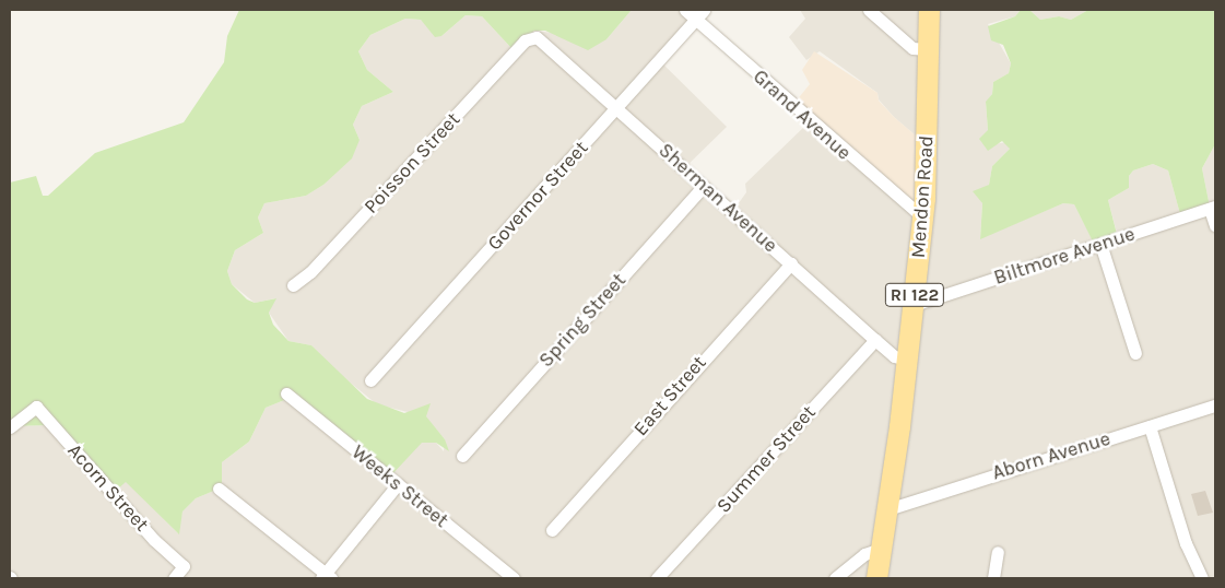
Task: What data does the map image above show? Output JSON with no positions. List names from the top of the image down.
{
  "streets": {
    "main road": ["Mendon Road", "RI 122"],
    "street": [
      "Grand Avenue",
      "Poisson Street",
      "Governor Street",
      "Sherman Avenue",
      "Biltmore Avenue",
      "Spring Street",
      "East Street",
      "Aborn Avenue",
      "Summer Street",
      "Weeks Street",
      "Acorn Street"
    ]
  },
  "crossings": [
    ["Grand Avenue", "Governor Street"],
    ["Grand Avenue", "Mendon Road"],
    ["Poisson Street", "Sherman Avenue"],
    ["Governor Street", "Sherman Avenue"],
    ["Mendon Road", "Sherman Avenue"],
    ["Mendon Road", "Biltmore Avenue"],
    ["Mendon Road", "Aborn Avenue"],
    ["Sherman Avenue", "Spring Street"],
    ["Sherman Avenue", "East Street"],
    ["Sherman Avenue", "Summer Street"]
  ]
}
